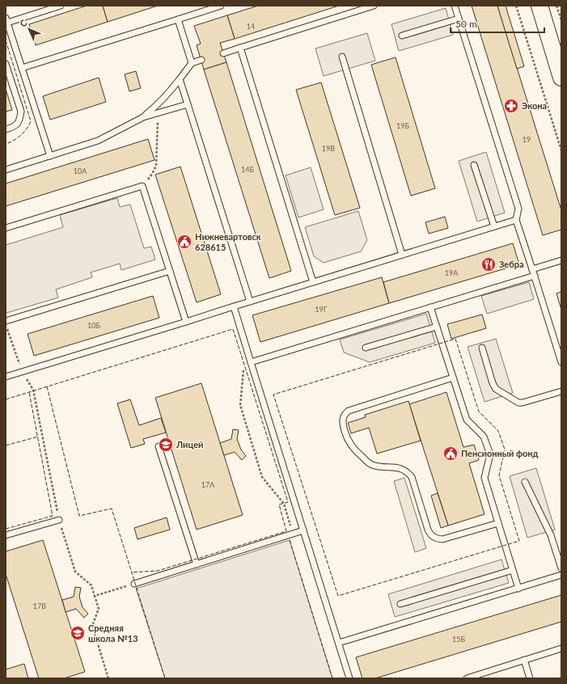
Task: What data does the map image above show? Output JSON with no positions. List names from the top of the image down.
{
  "places": {
    "pharmacy": ["Экона"],
    "public building": ["Нижневартовск 628615", "Пенсионный фонд"],
    "restaurant": ["Зебра"],
    "school or university": ["Лицей", "Средняя школа №13"]
  },
  "house_numbers": [
    "14",
    "19Б",
    "19",
    "19В",
    "14Б",
    "10А",
    "19А",
    "19Г",
    "10Б",
    "17А",
    "17В",
    "15Б"
  ],
  "scale_bar": "50 m",
  "north": "top left"
}
